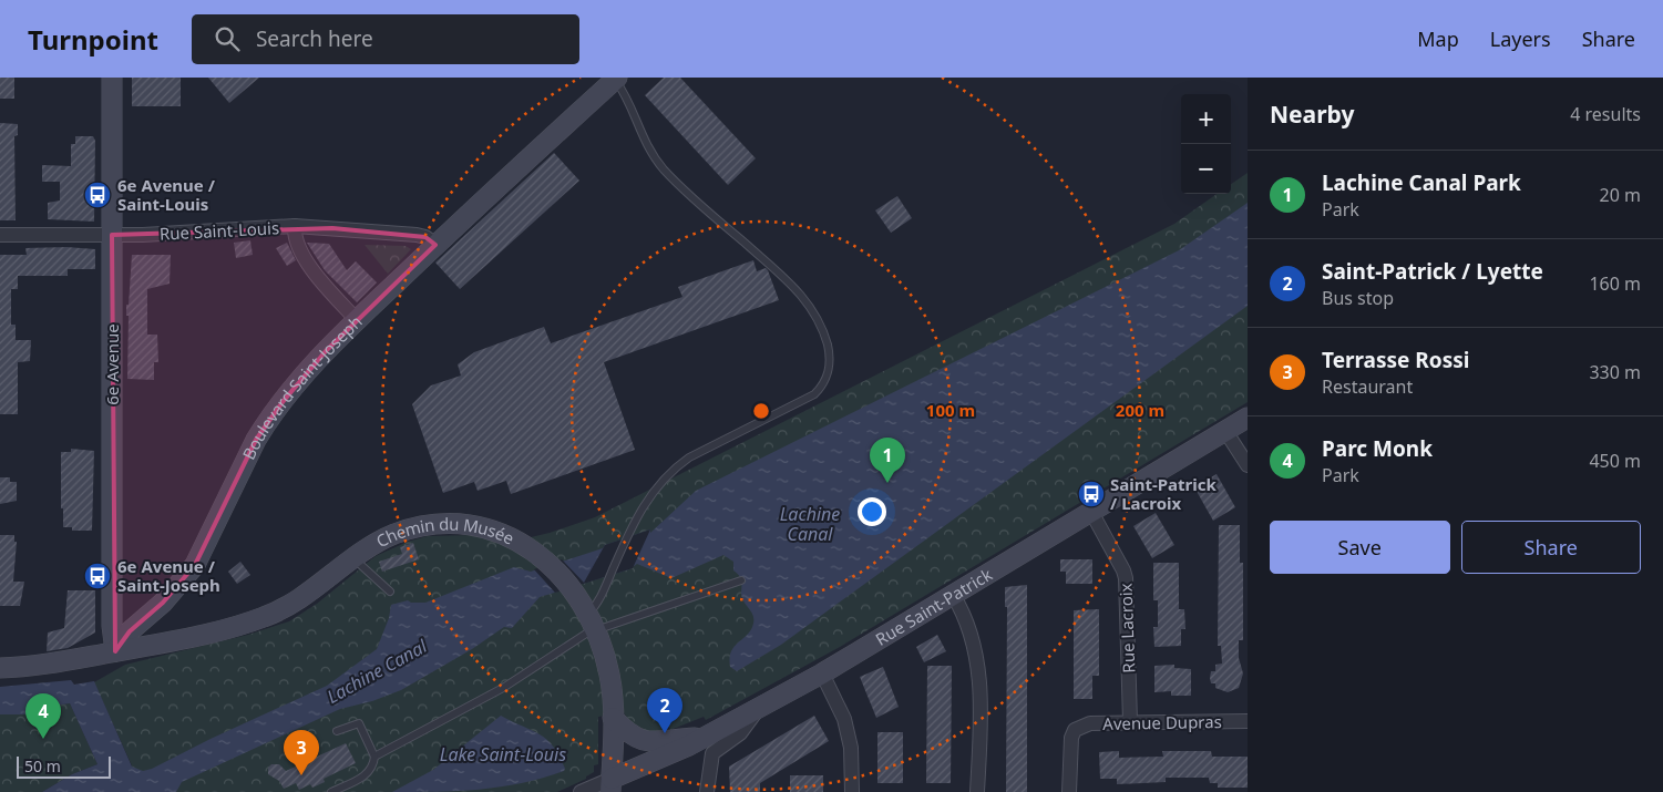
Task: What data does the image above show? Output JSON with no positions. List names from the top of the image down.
{
  "streets": {
    "street": [
      "Rue Saint-Louis",
      "6e Avenue",
      "Boulevard Saint-Joseph",
      "Chemin du Musée",
      "Rue Saint-Patrick",
      "Rue Lacroix",
      "Avenue Dupras"
    ]
  },
  "crossings": [
    ["Rue Saint-Louis", "6e Avenue"],
    ["Rue Saint-Louis", "Boulevard Saint-Joseph"],
    ["6e Avenue", "Boulevard Saint-Joseph"],
    ["6e Avenue", "Chemin du Musée"],
    ["Boulevard Saint-Joseph", "Chemin du Musée"],
    ["Chemin du Musée", "Rue Saint-Patrick"],
    ["Rue Saint-Patrick", "Rue Lacroix"],
    ["Rue Lacroix", "Avenue Dupras"]
  ],
  "water": ["Lachine Canal", "Lake Saint-Louis"],
  "places": {
    "bus stop": ["6e Avenue / Saint-Louis", "Saint-Patrick / Lacroix", "6e Avenue / Saint-Joseph"]
  },
  "scale_bar": "50 m",
  "page": {
    "header": "Turnpoint",
    "search": "Search here",
    "nav": ["Map", "Layers", "Share"],
    "heading": ["Nearby", "4 results"],
    "map_buttons": ["+", "−"],
    "list": [
      {
        "mark": "1",
        "name": "Lachine Canal Park",
        "note": "Park",
        "value": "20 m"
      },
      {
        "mark": "2",
        "name": "Saint-Patrick / Lyette",
        "note": "Bus stop",
        "value": "160 m"
      },
      {
        "mark": "3",
        "name": "Terrasse Rossi",
        "note": "Restaurant",
        "value": "330 m"
      },
      {
        "mark": "4",
        "name": "Parc Monk",
        "note": "Park",
        "value": "450 m"
      }
    ],
    "pins": [
      "1",
      "2",
      "4",
      "3"
    ],
    "buttons": ["Save", "Share"],
    "scale": "50 m"
  },
  "rings": ["100 m", "200 m"]
}
